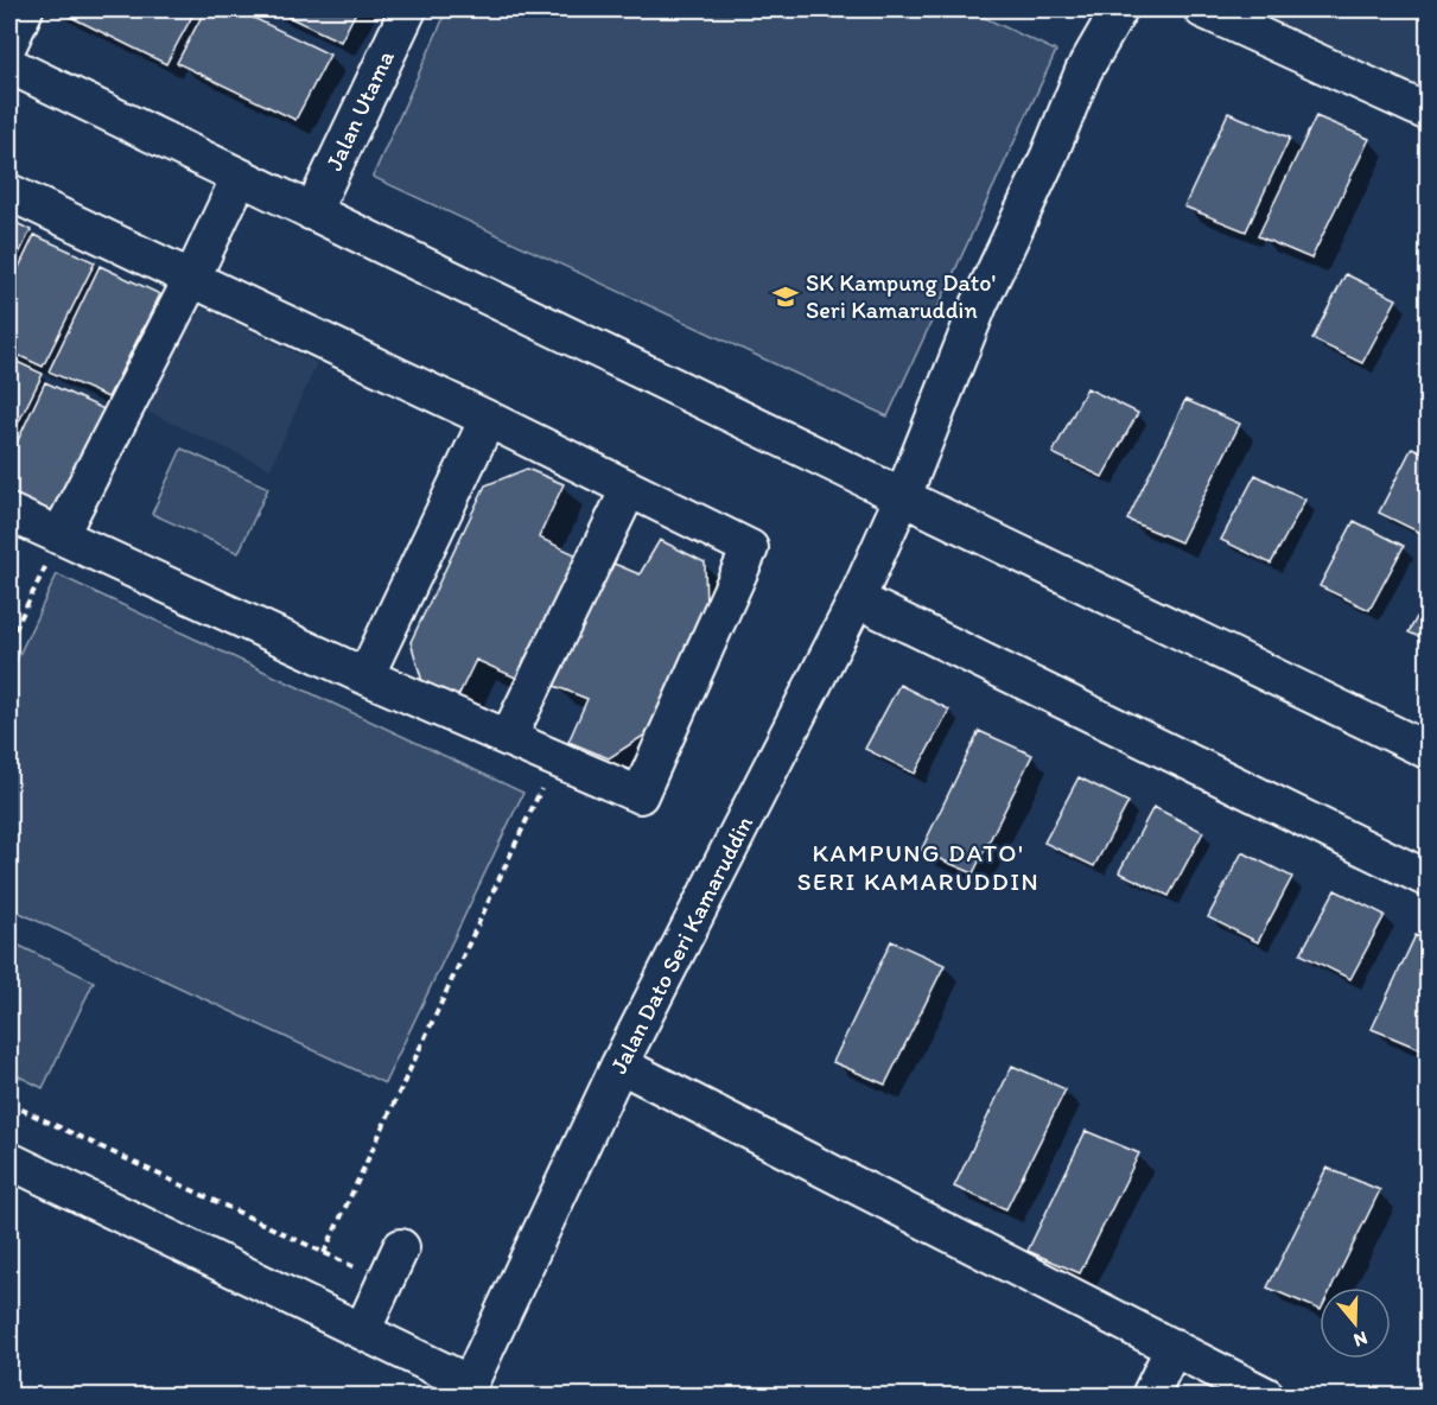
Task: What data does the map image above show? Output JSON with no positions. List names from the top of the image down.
{
  "streets": {
    "street": ["Jalan Utama", "Jalan Dato Seri Kamaruddin"]
  },
  "districts": ["KAMPUNG DATO' SERI KAMARUDDIN"],
  "places": {
    "school or university": ["SK Kampung Dato' Seri Kamaruddin"]
  },
  "north": "bottom"
}
